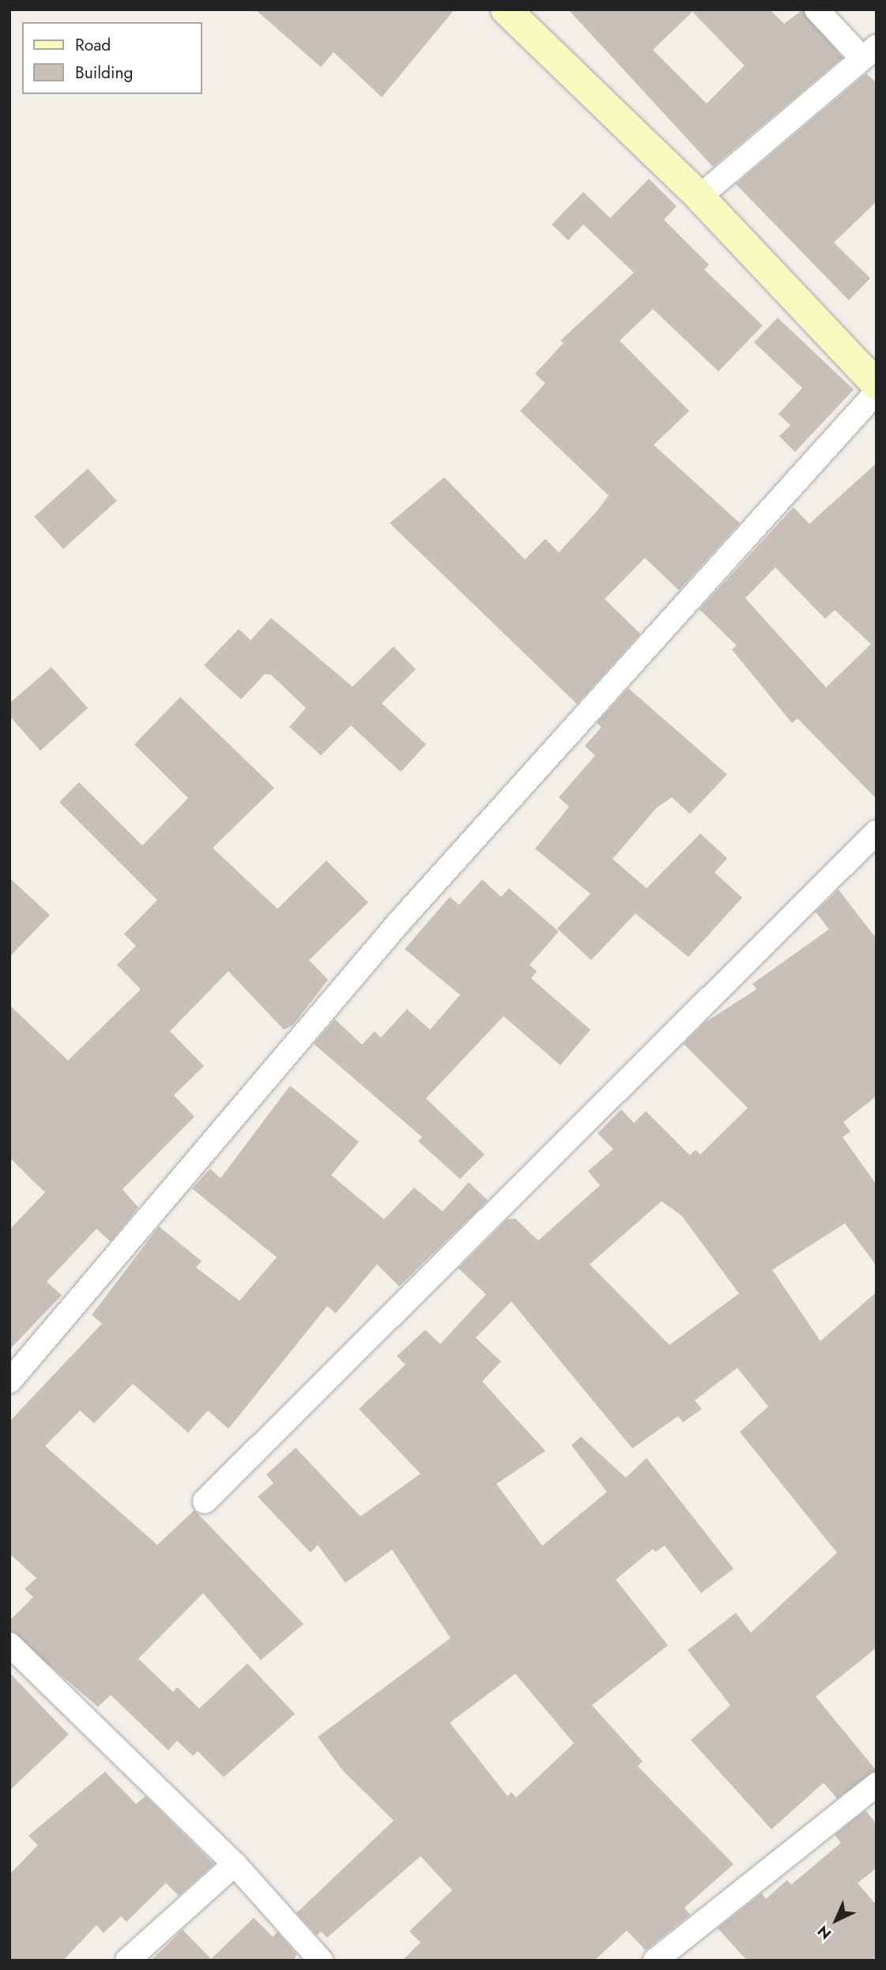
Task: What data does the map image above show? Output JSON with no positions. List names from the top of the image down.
{
  "legend": ["Road", "Building"],
  "north": "bottom left"
}
